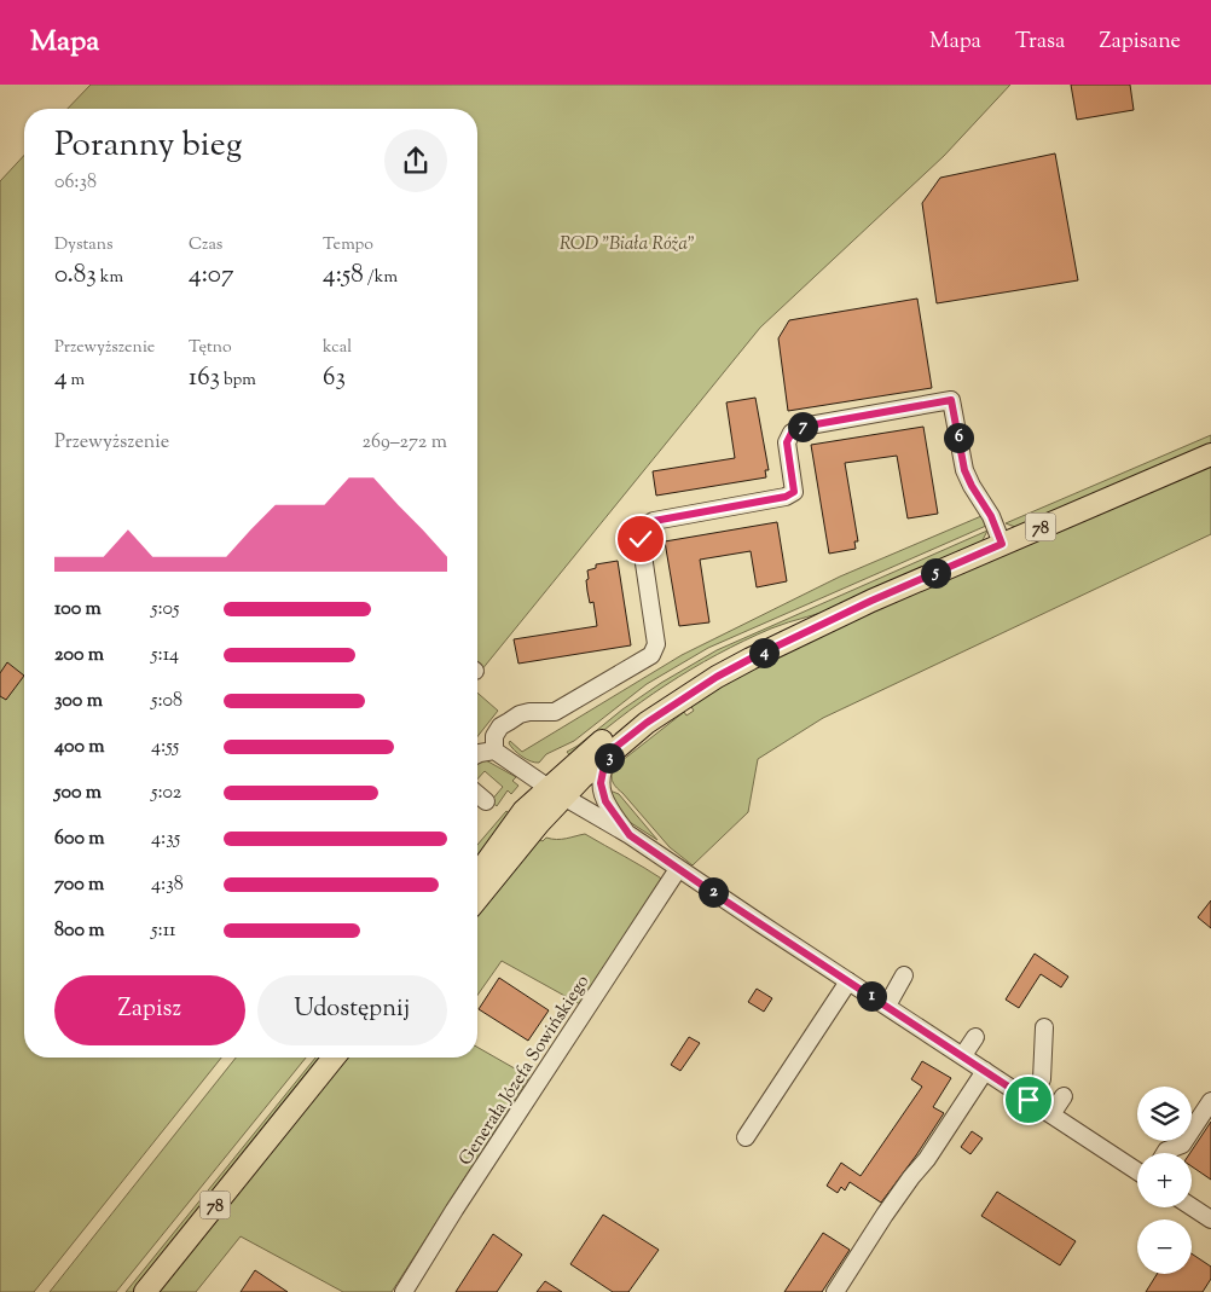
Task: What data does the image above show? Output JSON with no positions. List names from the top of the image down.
{
  "streets": {
    "main road": ["78"],
    "street": ["Generała Józefa Sowińskiego"]
  },
  "parks": ["ROD \"Biała Róża\""],
  "page": {
    "header": "Mapa",
    "nav": ["Mapa", "Trasa", "Zapisane"],
    "heading": ["Poranny bieg", "06:38"],
    "stats": [
      ["Dystans", "0.83 km"],
      ["Czas", "4:07"],
      ["Tempo", "4:58 /km"],
      ["Przewyższenie", "4 m"],
      ["Tętno", "163 bpm"],
      ["kcal", "63"]
    ],
    "pins": [
      "7",
      "6",
      "5",
      "4",
      "3",
      "2",
      "1"
    ],
    "chart": ["Przewyższenie", "269–272 m"],
    "list": [
      {
        "name": "100 m",
        "note": "5:05"
      },
      {
        "name": "200 m",
        "note": "5:14"
      },
      {
        "name": "300 m",
        "note": "5:08"
      },
      {
        "name": "400 m",
        "note": "4:55"
      },
      {
        "name": "500 m",
        "note": "5:02"
      },
      {
        "name": "600 m",
        "note": "4:35"
      },
      {
        "name": "700 m",
        "note": "4:38"
      },
      {
        "name": "800 m",
        "note": "5:11"
      }
    ],
    "buttons": ["Zapisz", "Udostępnij"],
    "map_buttons": ["+", "−"]
  }
}
